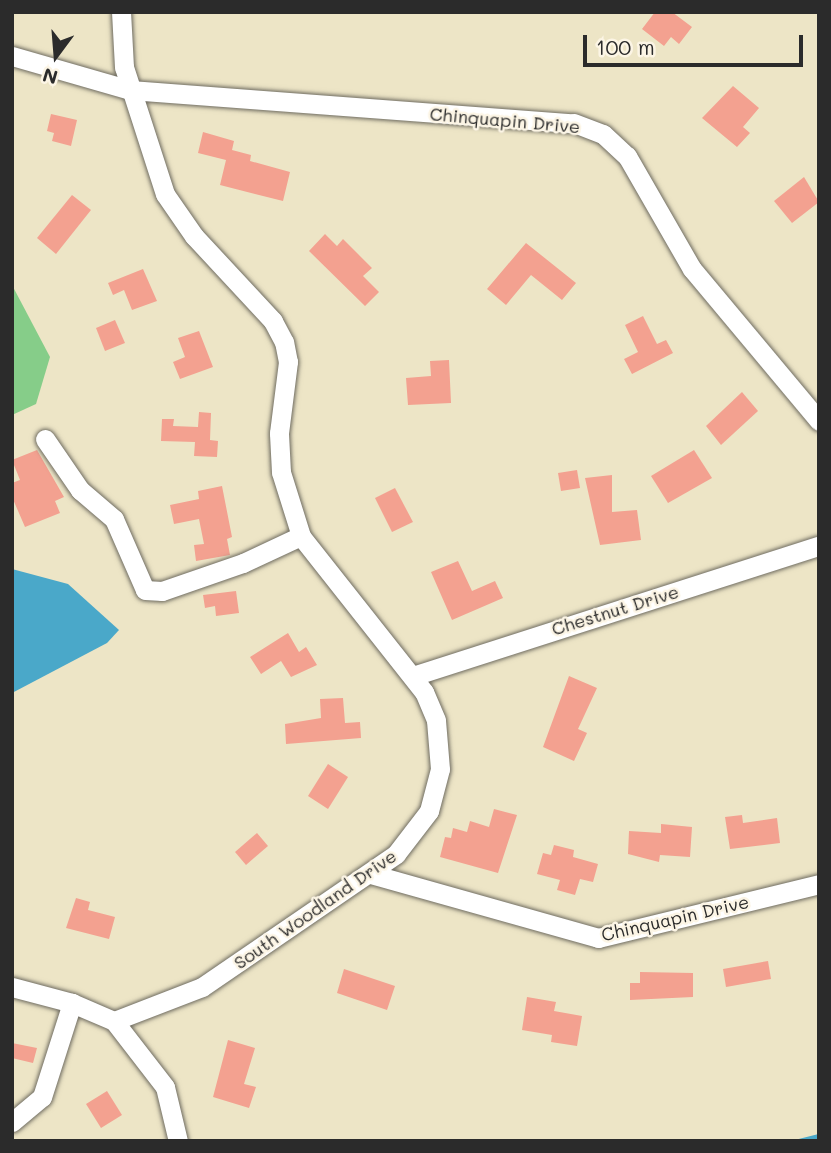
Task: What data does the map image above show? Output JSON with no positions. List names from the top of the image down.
{
  "streets": {
    "street": ["Chinquapin Drive", "Chestnut Drive", "South Woodland Drive"]
  },
  "crossings": [
    ["Chinquapin Drive", "South Woodland Drive"],
    ["Chestnut Drive", "South Woodland Drive"]
  ],
  "scale_bar": "100 m",
  "north": "bottom"
}
